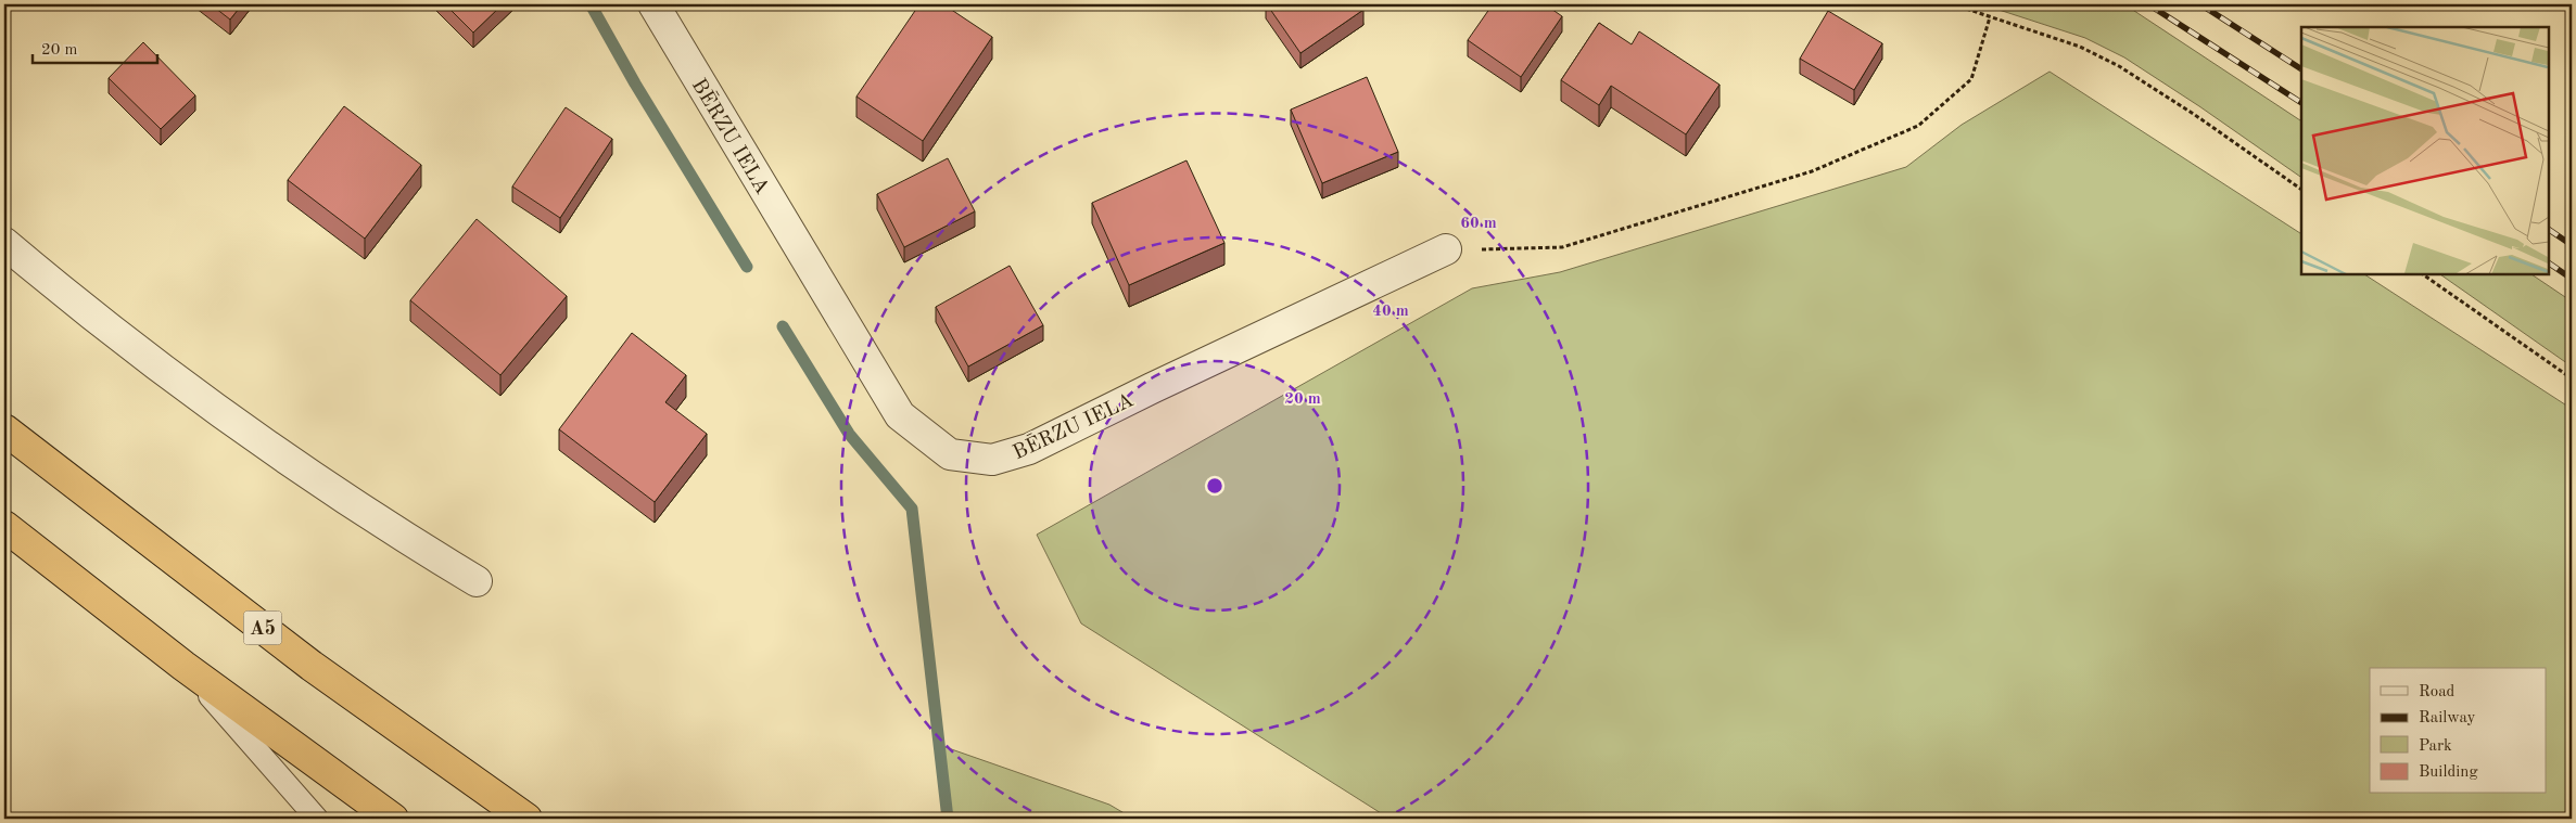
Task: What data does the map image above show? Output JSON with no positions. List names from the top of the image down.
{
  "streets": {
    "highway": ["A5"],
    "street": ["BĒRZU IELA"]
  },
  "legend": [
    "Road",
    "Railway",
    "Park",
    "Building"
  ],
  "scale_bar": "20 m",
  "rings": ["60 m", "40 m", "20 m"]
}
